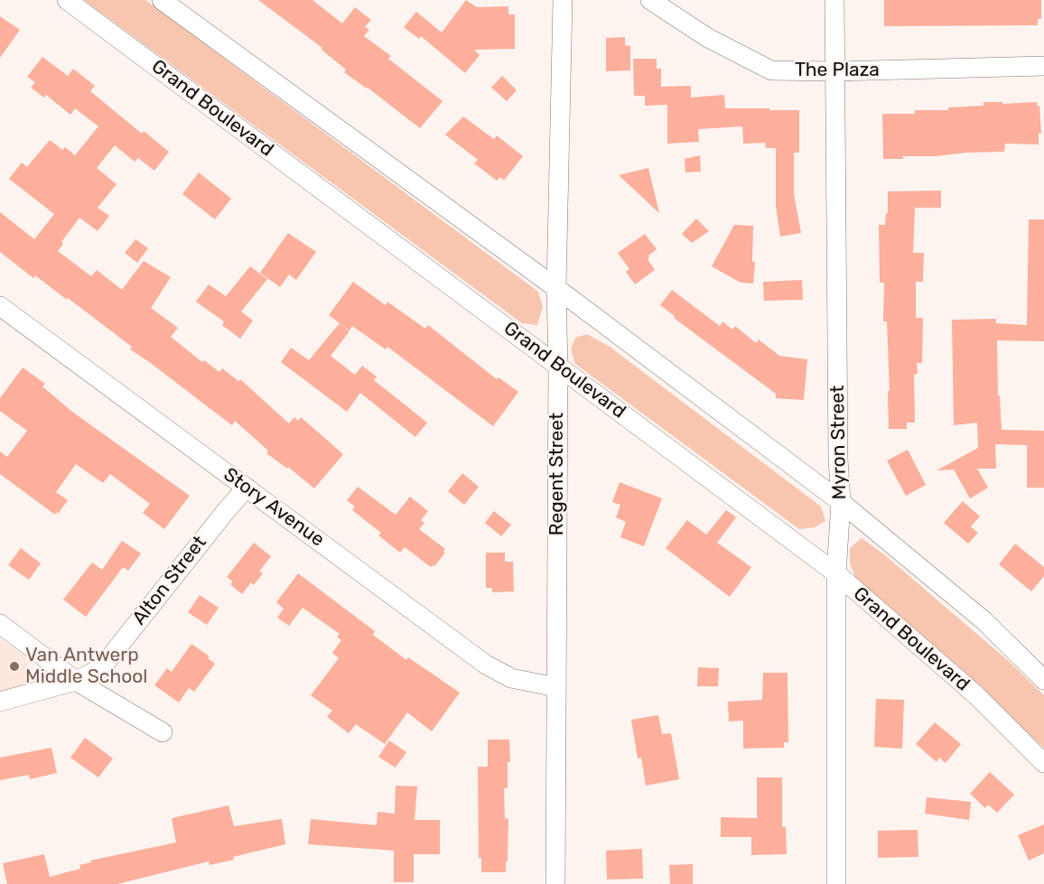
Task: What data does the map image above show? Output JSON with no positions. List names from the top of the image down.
{
  "streets": {
    "street": [
      "The Plaza",
      "Grand Boulevard",
      "Myron Street",
      "Regent Street",
      "Story Avenue",
      "Alton Street"
    ]
  },
  "crossings": [
    ["The Plaza", "Myron Street"],
    ["Grand Boulevard", "Myron Street"],
    ["Grand Boulevard", "Regent Street"],
    ["Regent Street", "Story Avenue"],
    ["Story Avenue", "Alton Street"]
  ],
  "places": ["Van Antwerp Middle School"]
}
